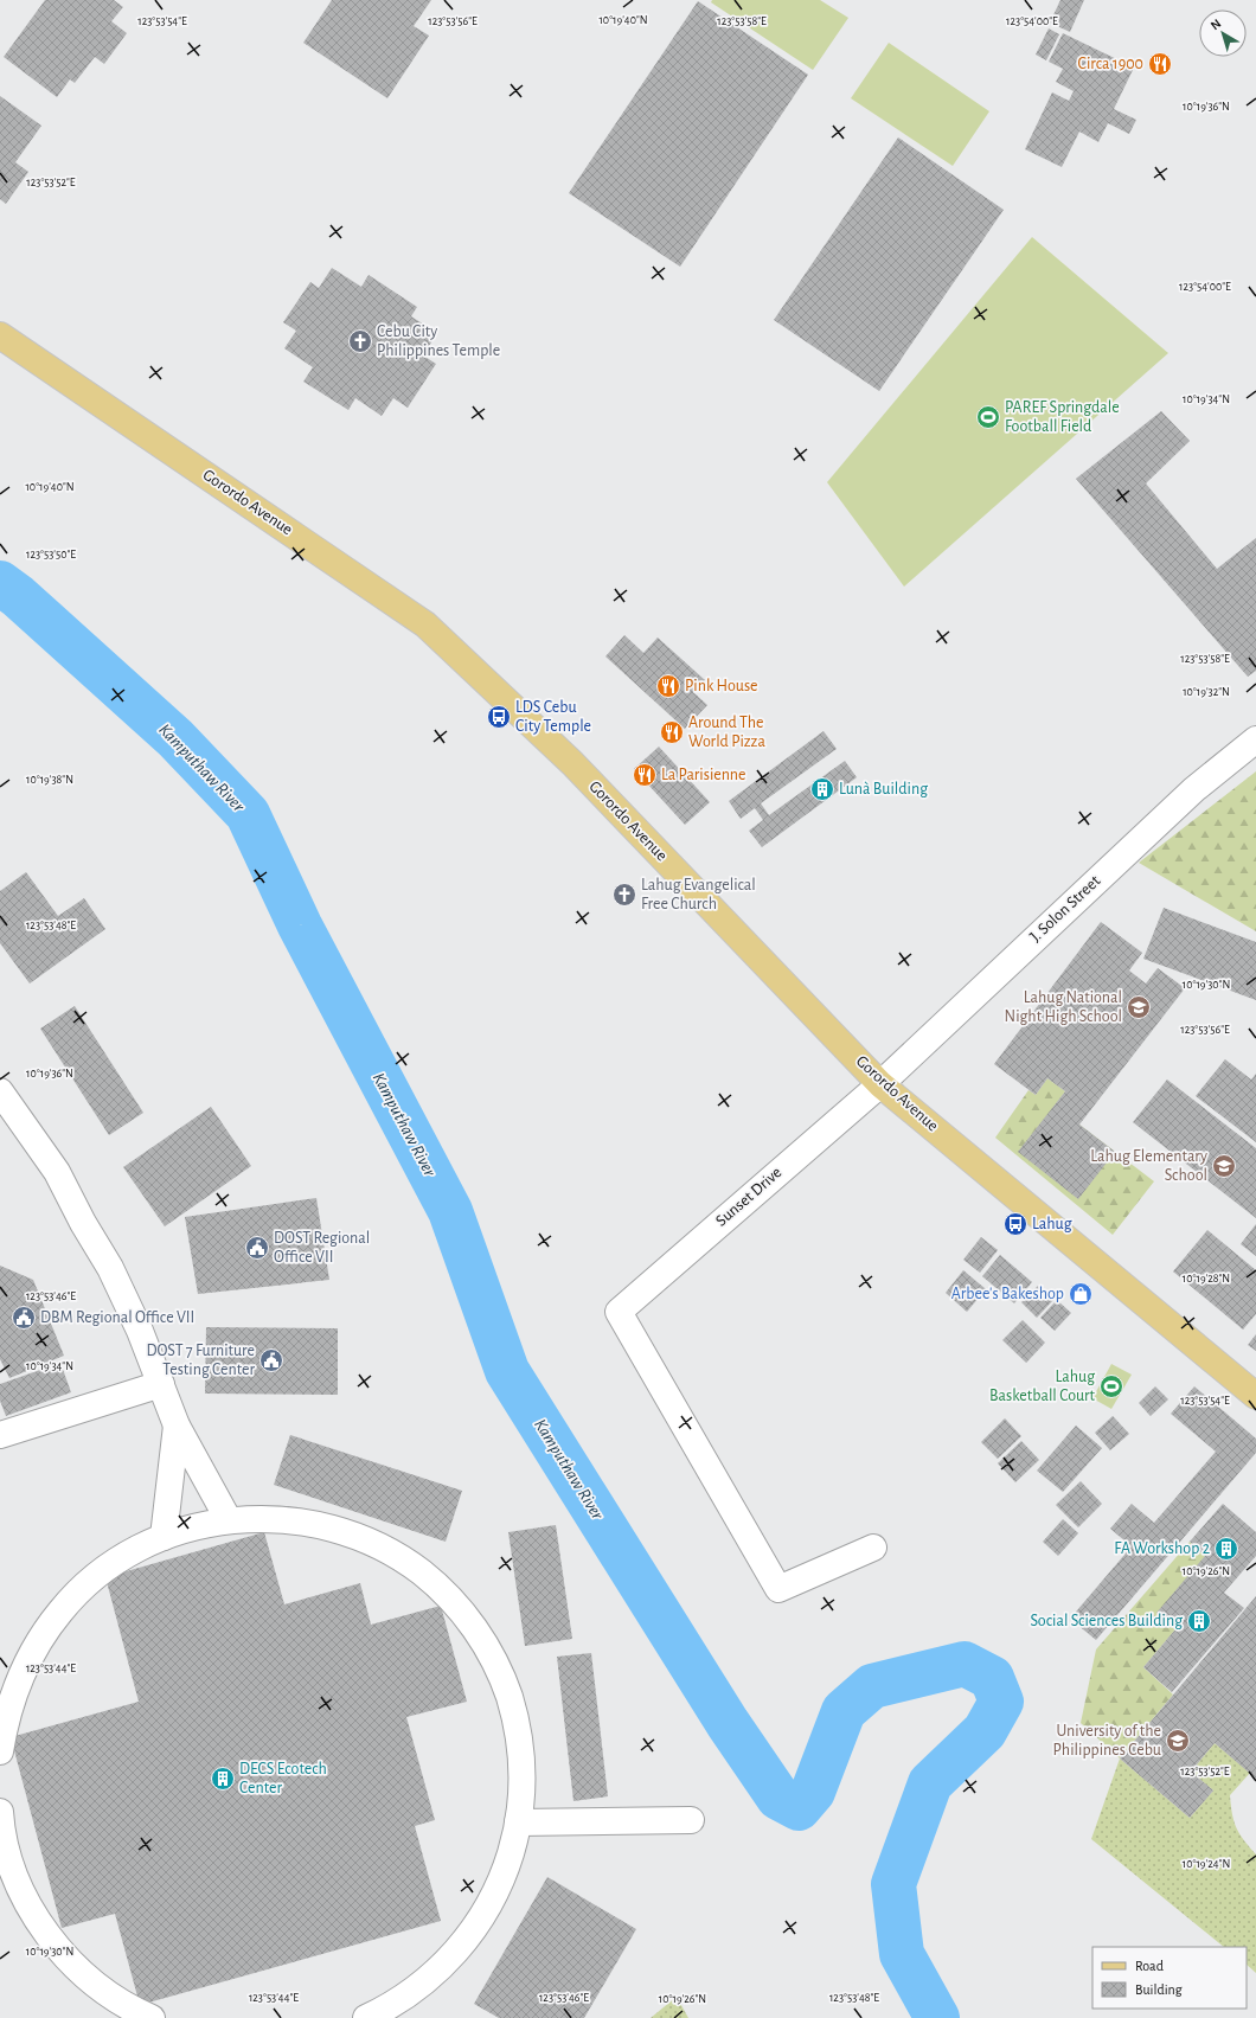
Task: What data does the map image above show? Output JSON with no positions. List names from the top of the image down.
{
  "streets": {
    "main road": ["Gorordo Avenue"],
    "street": ["J. Solon Street", "Sunset Drive"]
  },
  "crossings": [
    ["Gorordo Avenue", "J. Solon Street"],
    ["Gorordo Avenue", "Sunset Drive"],
    ["J. Solon Street", "Sunset Drive"]
  ],
  "water": ["Kamputhaw River"],
  "places": {
    "restaurant": [
      "Circa 1900",
      "Pink House",
      "Around The World Pizza",
      "La Parisienne"
    ],
    "church": ["Cebu City Philippines Temple", "Lahug Evangelical Free Church"],
    "sports": ["PAREF Springdale Football Field", "Lahug Basketball Court"],
    "bus stop": ["LDS Cebu City Temple", "Lahug"],
    "building": [
      "Lunà Building",
      "FA Workshop 2",
      "Social Sciences Building",
      "DECS Ecotech Center"
    ],
    "school or university": ["Lahug National Night High School", "Lahug Elementary School", "University of the Philippines Cebu"],
    "public building": ["DOST Regional Office VII", "DBM Regional Office VII", "DOST 7 Furniture Testing Center"],
    "shop": ["Arbee's Bakeshop"]
  },
  "legend": ["Road", "Building"],
  "north": "top left",
  "coordinates": [
    "10°19'40\"N",
    "123°53'54\"E",
    "123°53'56\"E",
    "123°53'58\"E",
    "123°54'00\"E",
    "10°19'36\"N",
    "123°53'52\"E",
    "10°19'34\"N",
    "123°53'50\"E",
    "10°19'32\"N",
    "10°19'38\"N",
    "123°53'48\"E",
    "10°19'30\"N",
    "10°19'28\"N",
    "123°53'46\"E",
    "10°19'26\"N",
    "123°53'44\"E",
    "10°19'24\"N"
  ]
}
